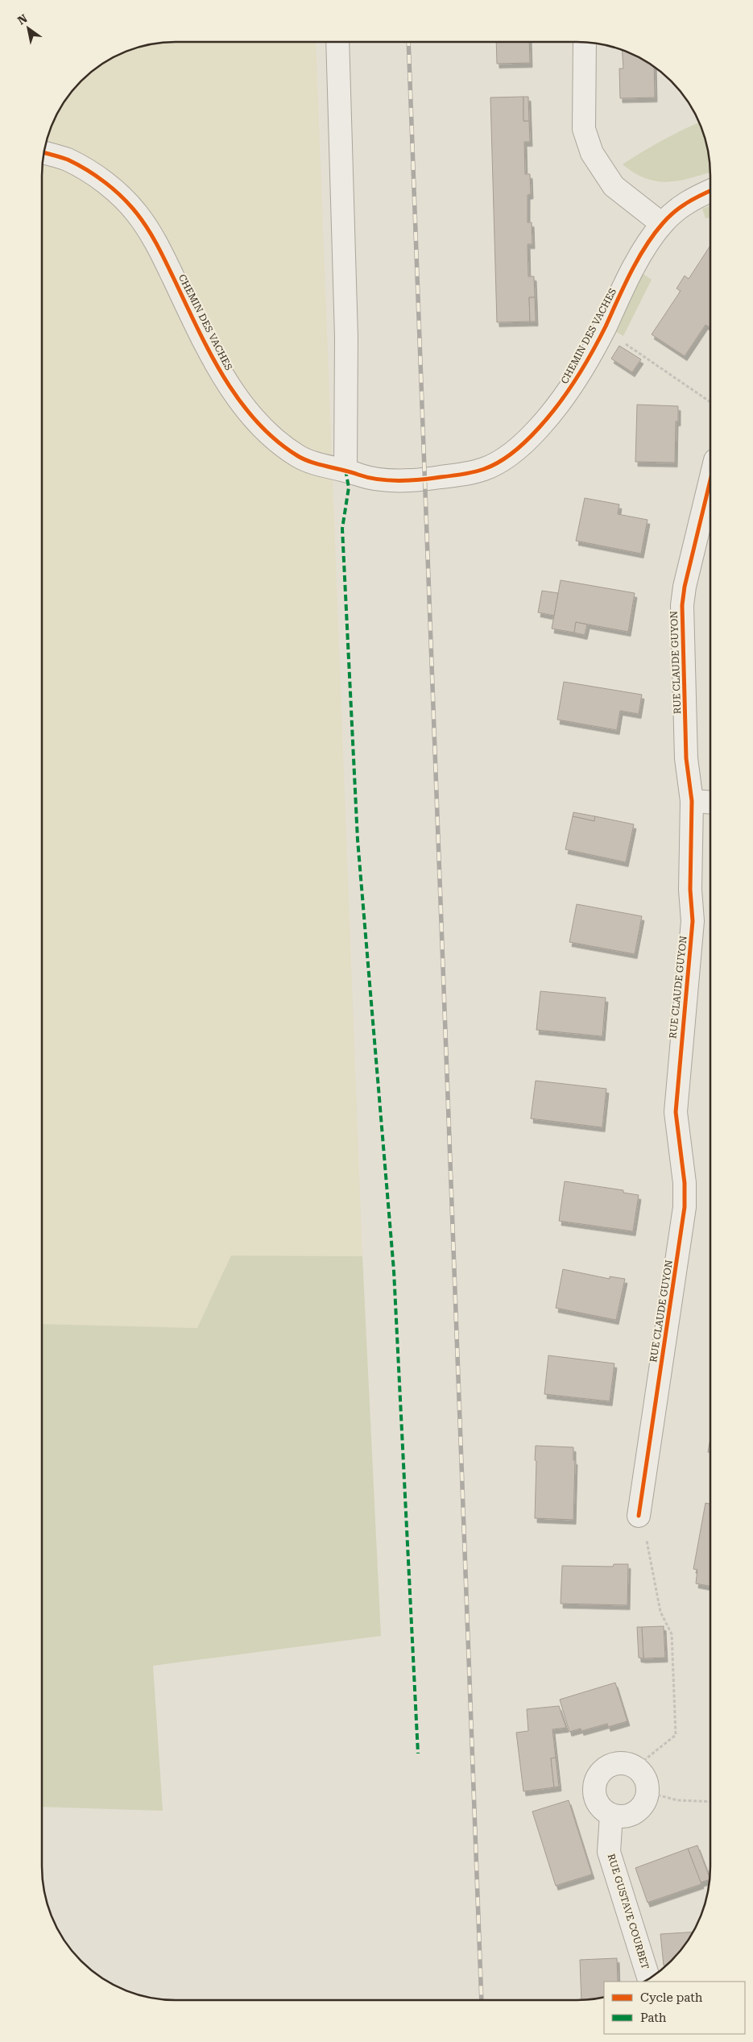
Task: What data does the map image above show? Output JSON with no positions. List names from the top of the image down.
{
  "streets": {
    "street": ["CHEMIN DES VACHES", "RUE CLAUDE GUYON", "RUE GUSTAVE COURBET"]
  },
  "legend": ["Cycle path", "Path"],
  "north": "top left"
}
